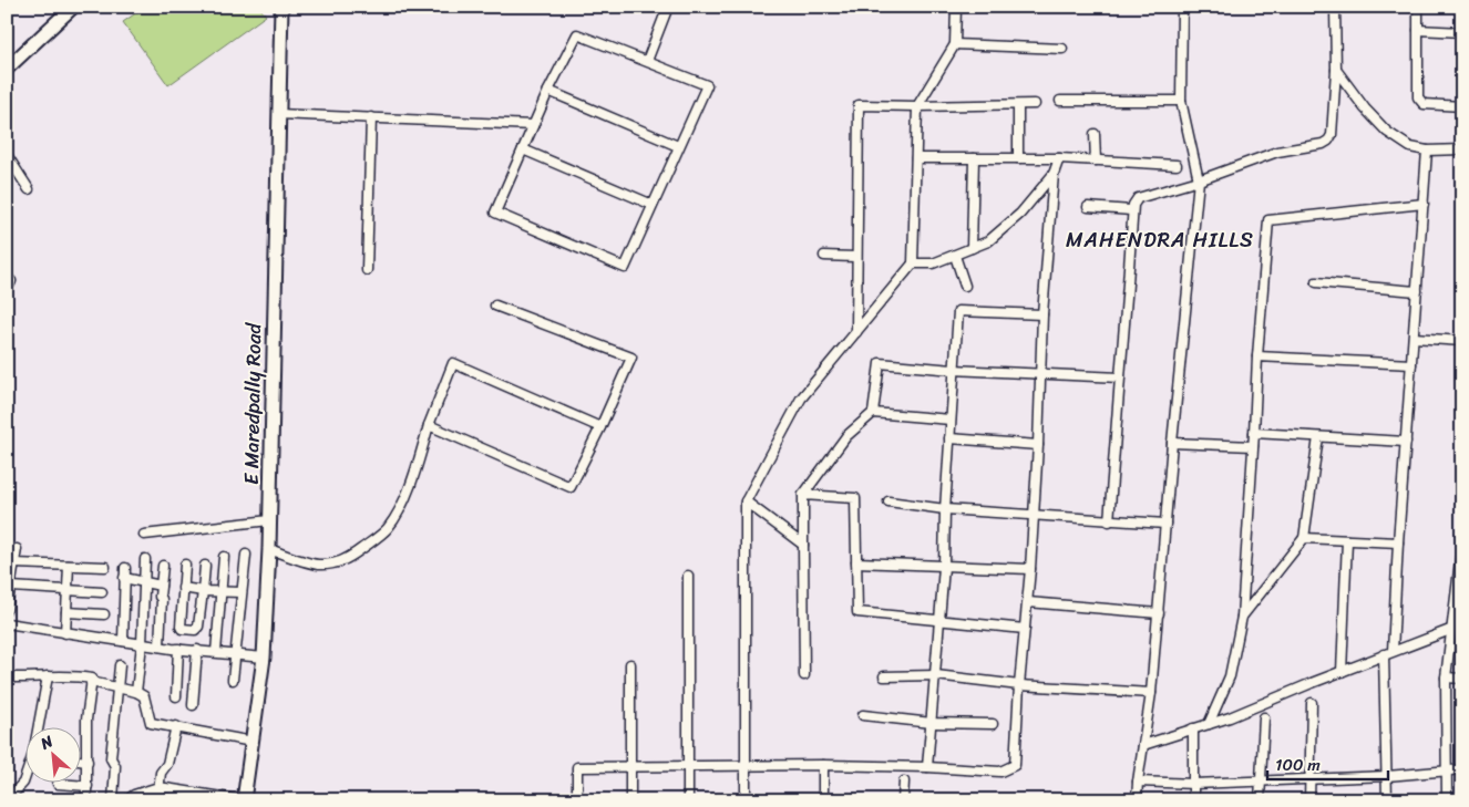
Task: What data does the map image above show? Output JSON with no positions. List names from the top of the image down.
{
  "streets": {
    "main road": ["E Maredpally Road"]
  },
  "districts": ["MAHENDRA HILLS"],
  "scale_bar": "100 m",
  "north": "top left"
}
